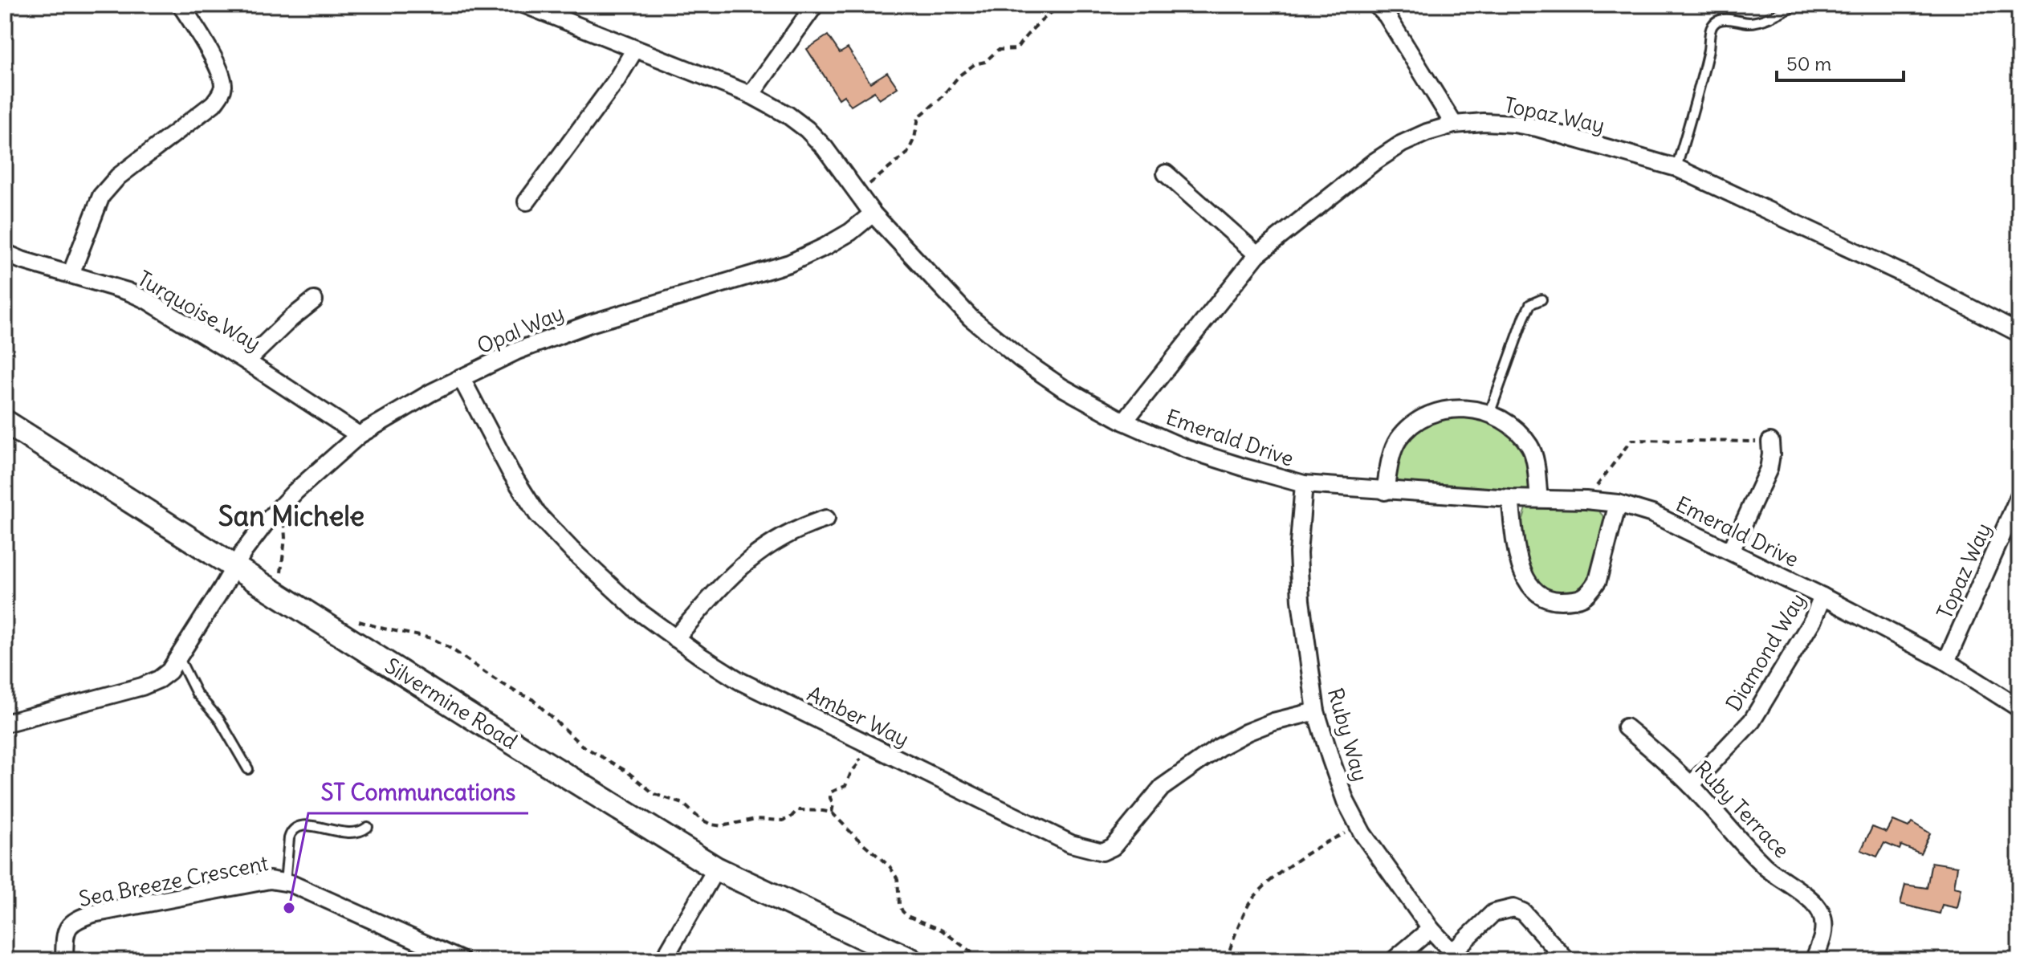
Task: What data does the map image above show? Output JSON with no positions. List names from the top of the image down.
{
  "streets": {
    "street": [
      "Topaz Way",
      "Turquoise Way",
      "Opal Way",
      "Emerald Drive",
      "Diamond Way",
      "Silvermine Road",
      "Amber Way",
      "Ruby Way",
      "Ruby Terrace",
      "Sea Breeze Crescent"
    ]
  },
  "crossings": [
    ["Topaz Way", "Emerald Drive"],
    ["Turquoise Way", "Opal Way"],
    ["Opal Way", "Emerald Drive"],
    ["Opal Way", "Silvermine Road"],
    ["Opal Way", "Amber Way"],
    ["Emerald Drive", "Diamond Way"],
    ["Emerald Drive", "Ruby Way"],
    ["Diamond Way", "Ruby Terrace"],
    ["Amber Way", "Ruby Way"]
  ],
  "districts": ["San Michele"],
  "places": ["ST Communcations"],
  "scale_bar": "50 m"
}
